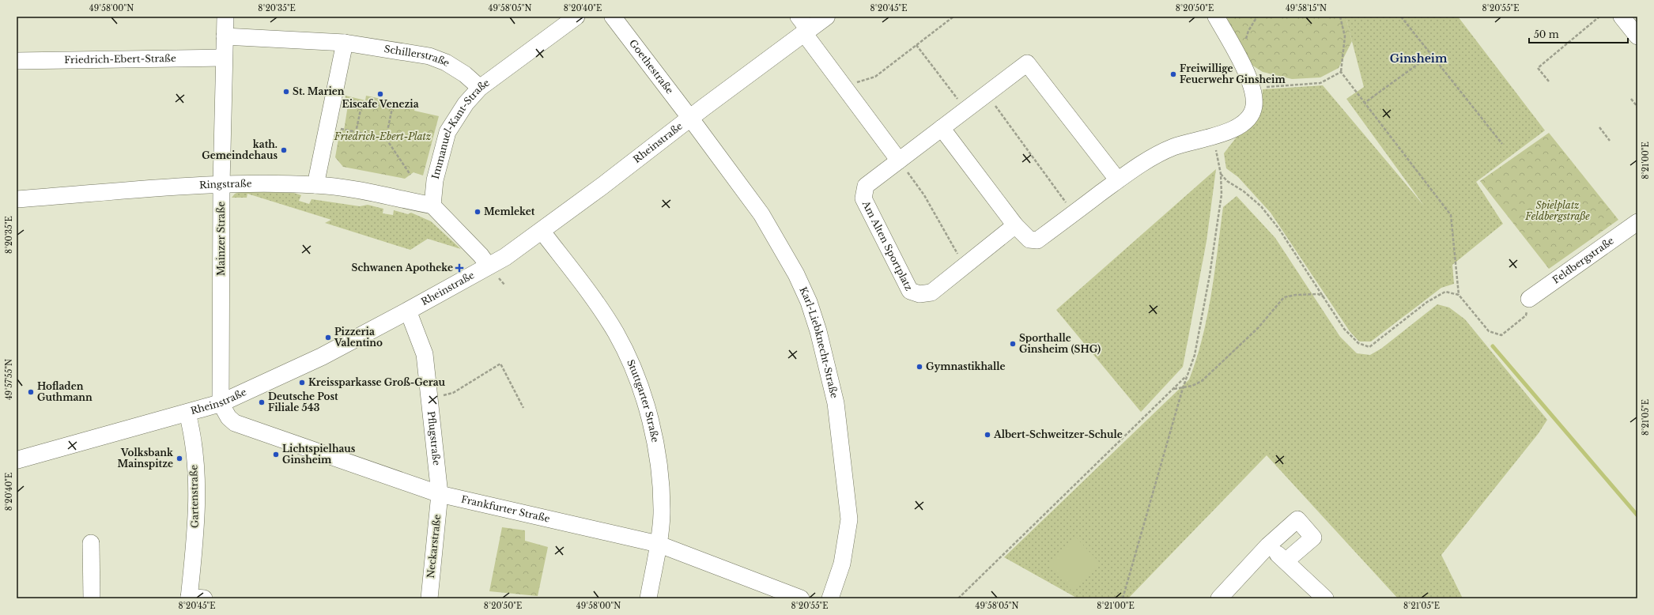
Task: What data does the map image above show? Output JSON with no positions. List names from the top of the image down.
{
  "streets": {
    "main road": ["Rheinstraße"],
    "street": [
      "Schillerstraße",
      "Friedrich-Ebert-Straße",
      "Goethestraße",
      "Immanuel-Kant-Straße",
      "Ringstraße",
      "Mainzer Straße",
      "Am Alten Sportplatz",
      "Feldbergstraße",
      "Karl-Liebknecht-Straße",
      "Stuttgarter Straße",
      "Pflugstraße",
      "Gartenstraße",
      "Frankfurter Straße",
      "Neckarstraße"
    ]
  },
  "crossings": [
    ["Schillerstraße", "Immanuel-Kant-Straße"],
    ["Schillerstraße", "Mainzer Straße"],
    ["Friedrich-Ebert-Straße", "Mainzer Straße"],
    ["Goethestraße", "Rheinstraße"],
    ["Goethestraße", "Karl-Liebknecht-Straße"],
    ["Immanuel-Kant-Straße", "Ringstraße"],
    ["Rheinstraße", "Mainzer Straße"],
    ["Rheinstraße", "Karl-Liebknecht-Straße"],
    ["Rheinstraße", "Stuttgarter Straße"],
    ["Rheinstraße", "Pflugstraße"],
    ["Rheinstraße", "Gartenstraße"],
    ["Rheinstraße", "Frankfurter Straße"],
    ["Ringstraße", "Mainzer Straße"],
    ["Mainzer Straße", "Frankfurter Straße"],
    ["Stuttgarter Straße", "Frankfurter Straße"],
    ["Pflugstraße", "Frankfurter Straße"],
    ["Pflugstraße", "Neckarstraße"],
    ["Frankfurter Straße", "Neckarstraße"]
  ],
  "districts": ["Ginsheim"],
  "parks": ["Friedrich-Ebert-Platz", "Spielplatz Feldbergstraße"],
  "places": {
    "other": [
      "Freiwillige Feuerwehr Ginsheim",
      "St. Marien",
      "Eiscafe Venezia",
      "kath. Gemeindehaus",
      "Memleket",
      "Pizzeria Valentino",
      "Sporthalle Ginsheim (SHG)",
      "Gymnastikhalle",
      "Kreissparkasse Groß-Gerau",
      "Hofladen Guthmann",
      "Deutsche Post Filiale 543",
      "Albert-Schweitzer-Schule",
      "Lichtspielhaus Ginsheim",
      "Volksbank Mainspitze"
    ],
    "health": ["Schwanen Apotheke"]
  },
  "scale_bar": "50 m",
  "coordinates": [
    "49°58'00\"N",
    "8°20'35\"E",
    "49°58'05\"N",
    "8°20'40\"E",
    "8°20'45\"E",
    "8°20'50\"E",
    "49°58'15\"N",
    "8°20'55\"E",
    "8°21'00\"E",
    "49°57'55\"N",
    "8°21'05\"E"
  ]
}
